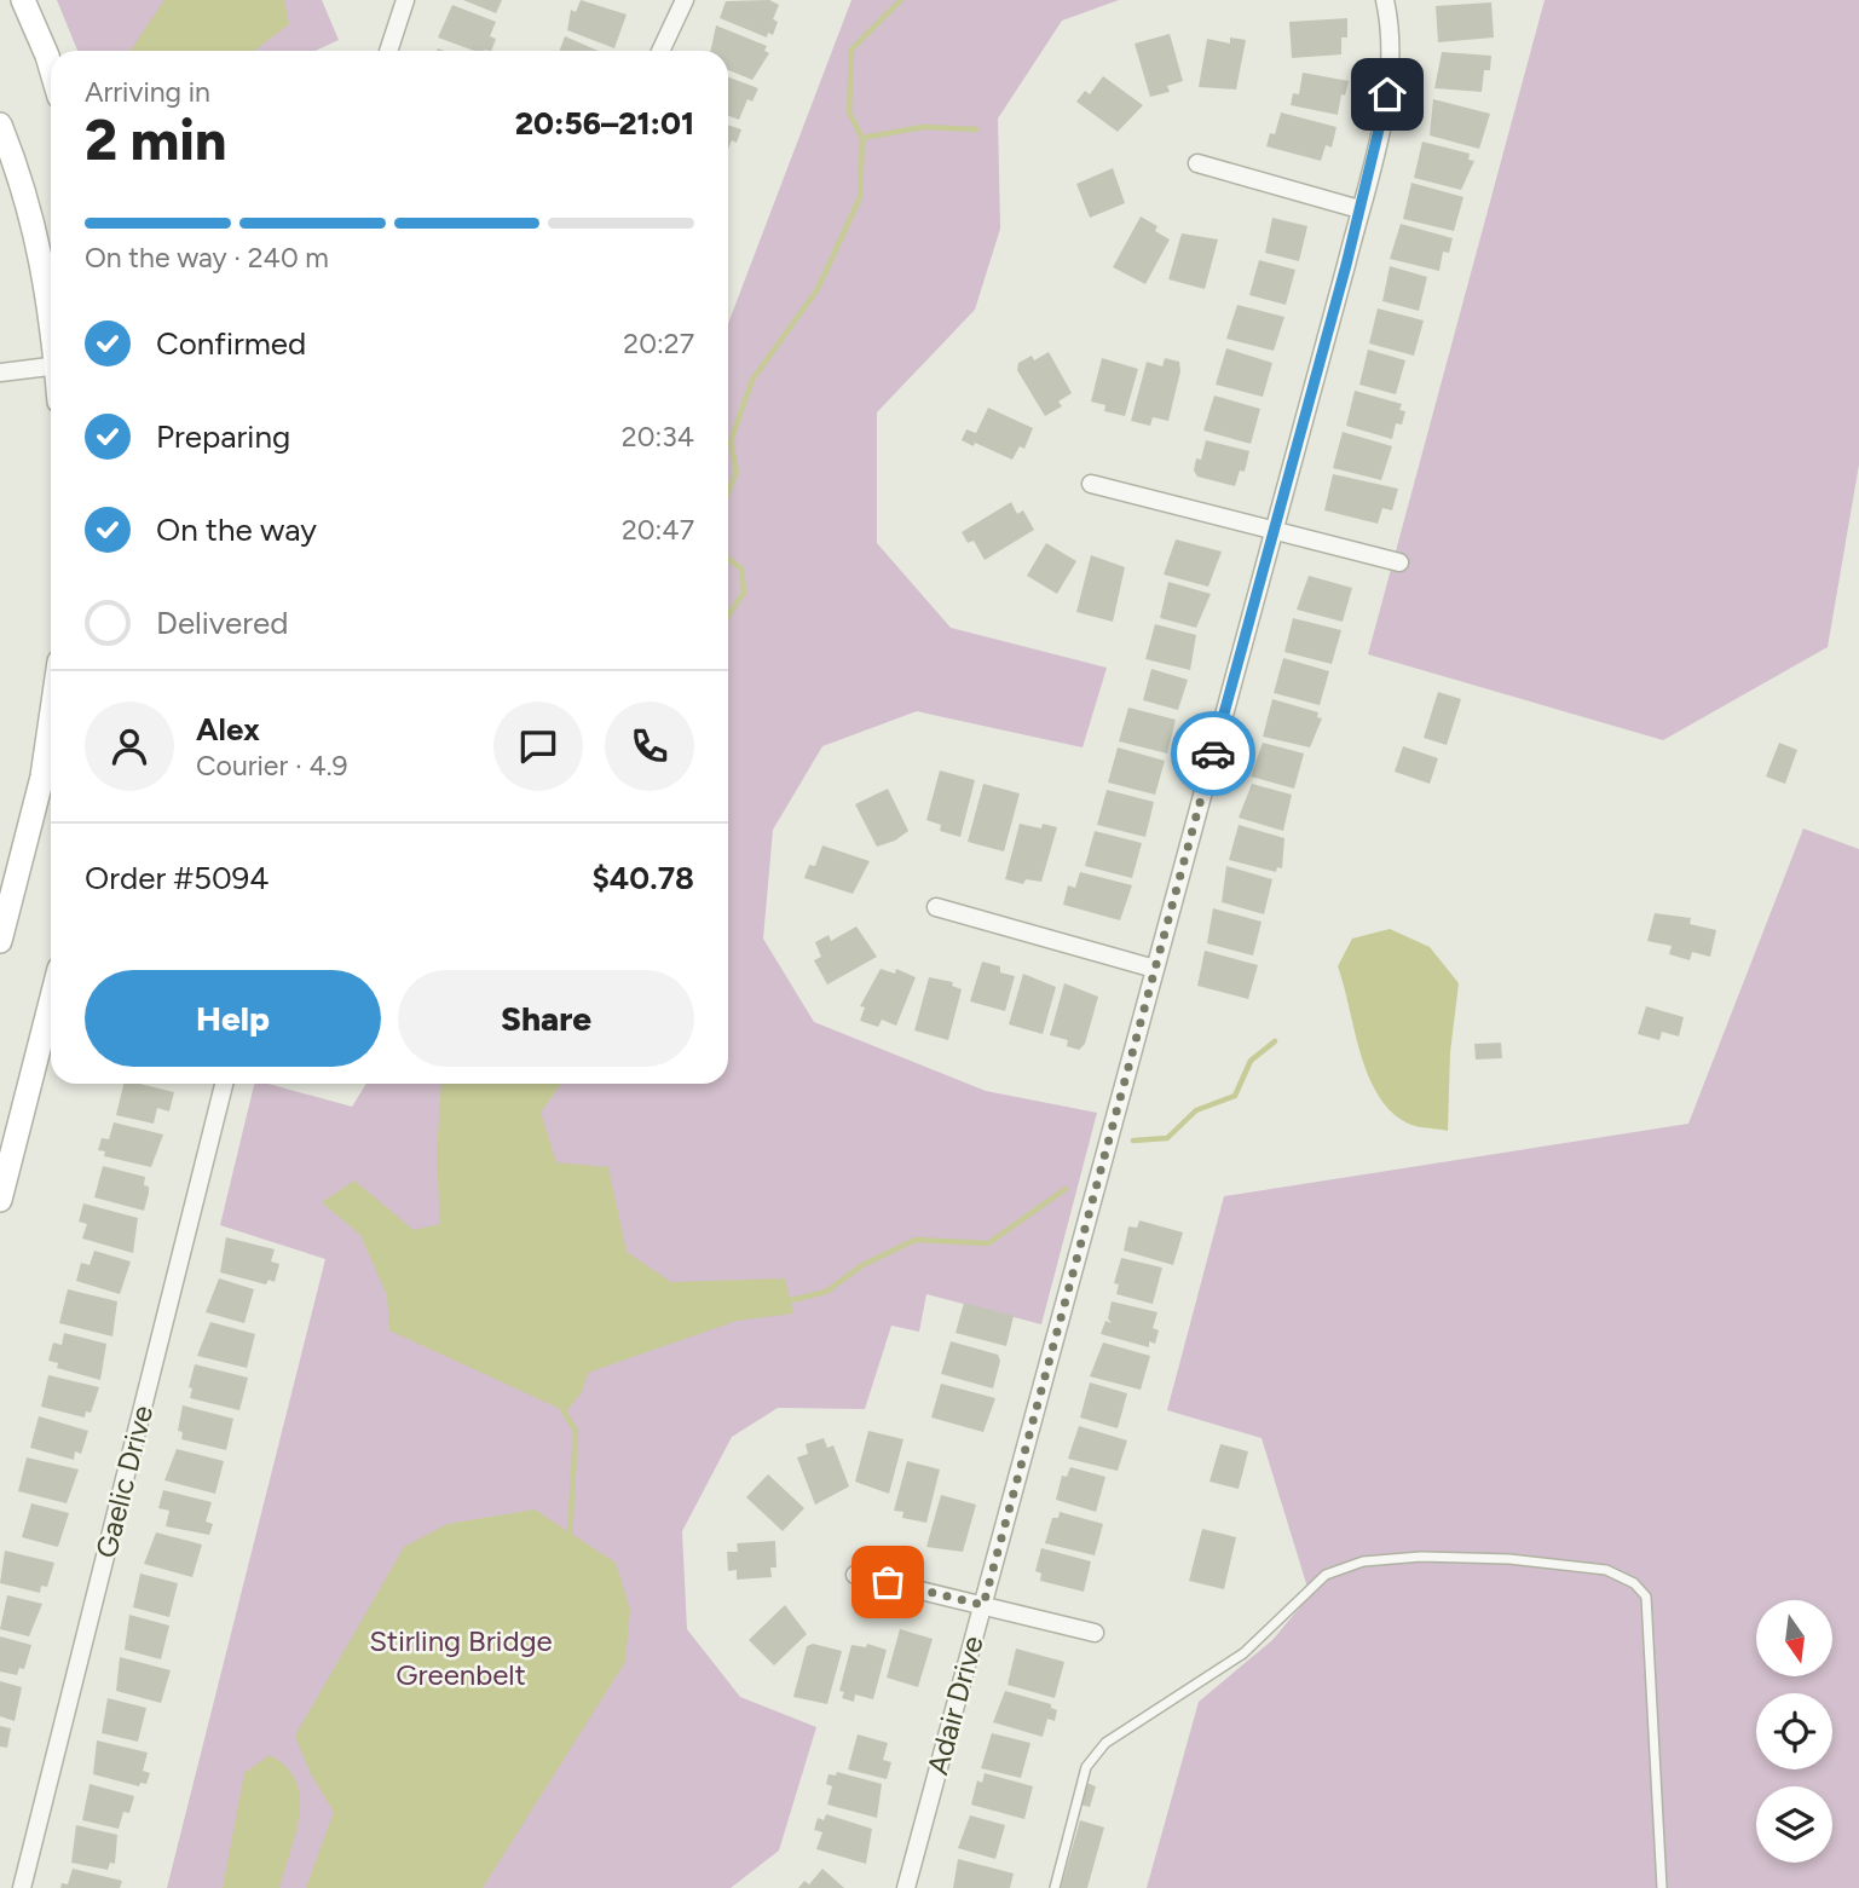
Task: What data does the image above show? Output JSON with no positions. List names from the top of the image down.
{
  "streets": {
    "street": ["Gaelic Drive", "Adair Drive"]
  },
  "parks": ["Stirling Bridge Greenbelt"],
  "north": "bottom",
  "page": {
    "heading": ["2 min", "Arriving in", "20:56–21:01"],
    "panel": [
      "Alex",
      "Courier · 4.9",
      "Order #5094",
      "$40.78"
    ],
    "bar": "On the way · 240 m",
    "list": [
      ["Confirmed", "20:27"],
      ["Preparing", "20:34"],
      ["On the way", "20:47"],
      "Delivered"
    ],
    "buttons": ["Help", "Share"]
  }
}
